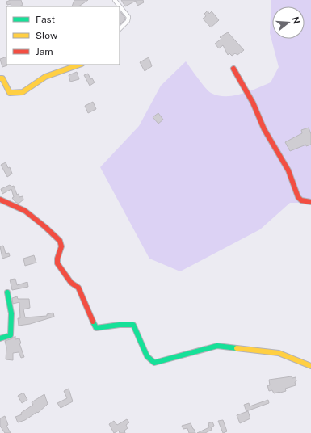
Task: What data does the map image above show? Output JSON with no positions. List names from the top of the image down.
{
  "legend": ["Fast", "Slow", "Jam"],
  "north": "right"
}
